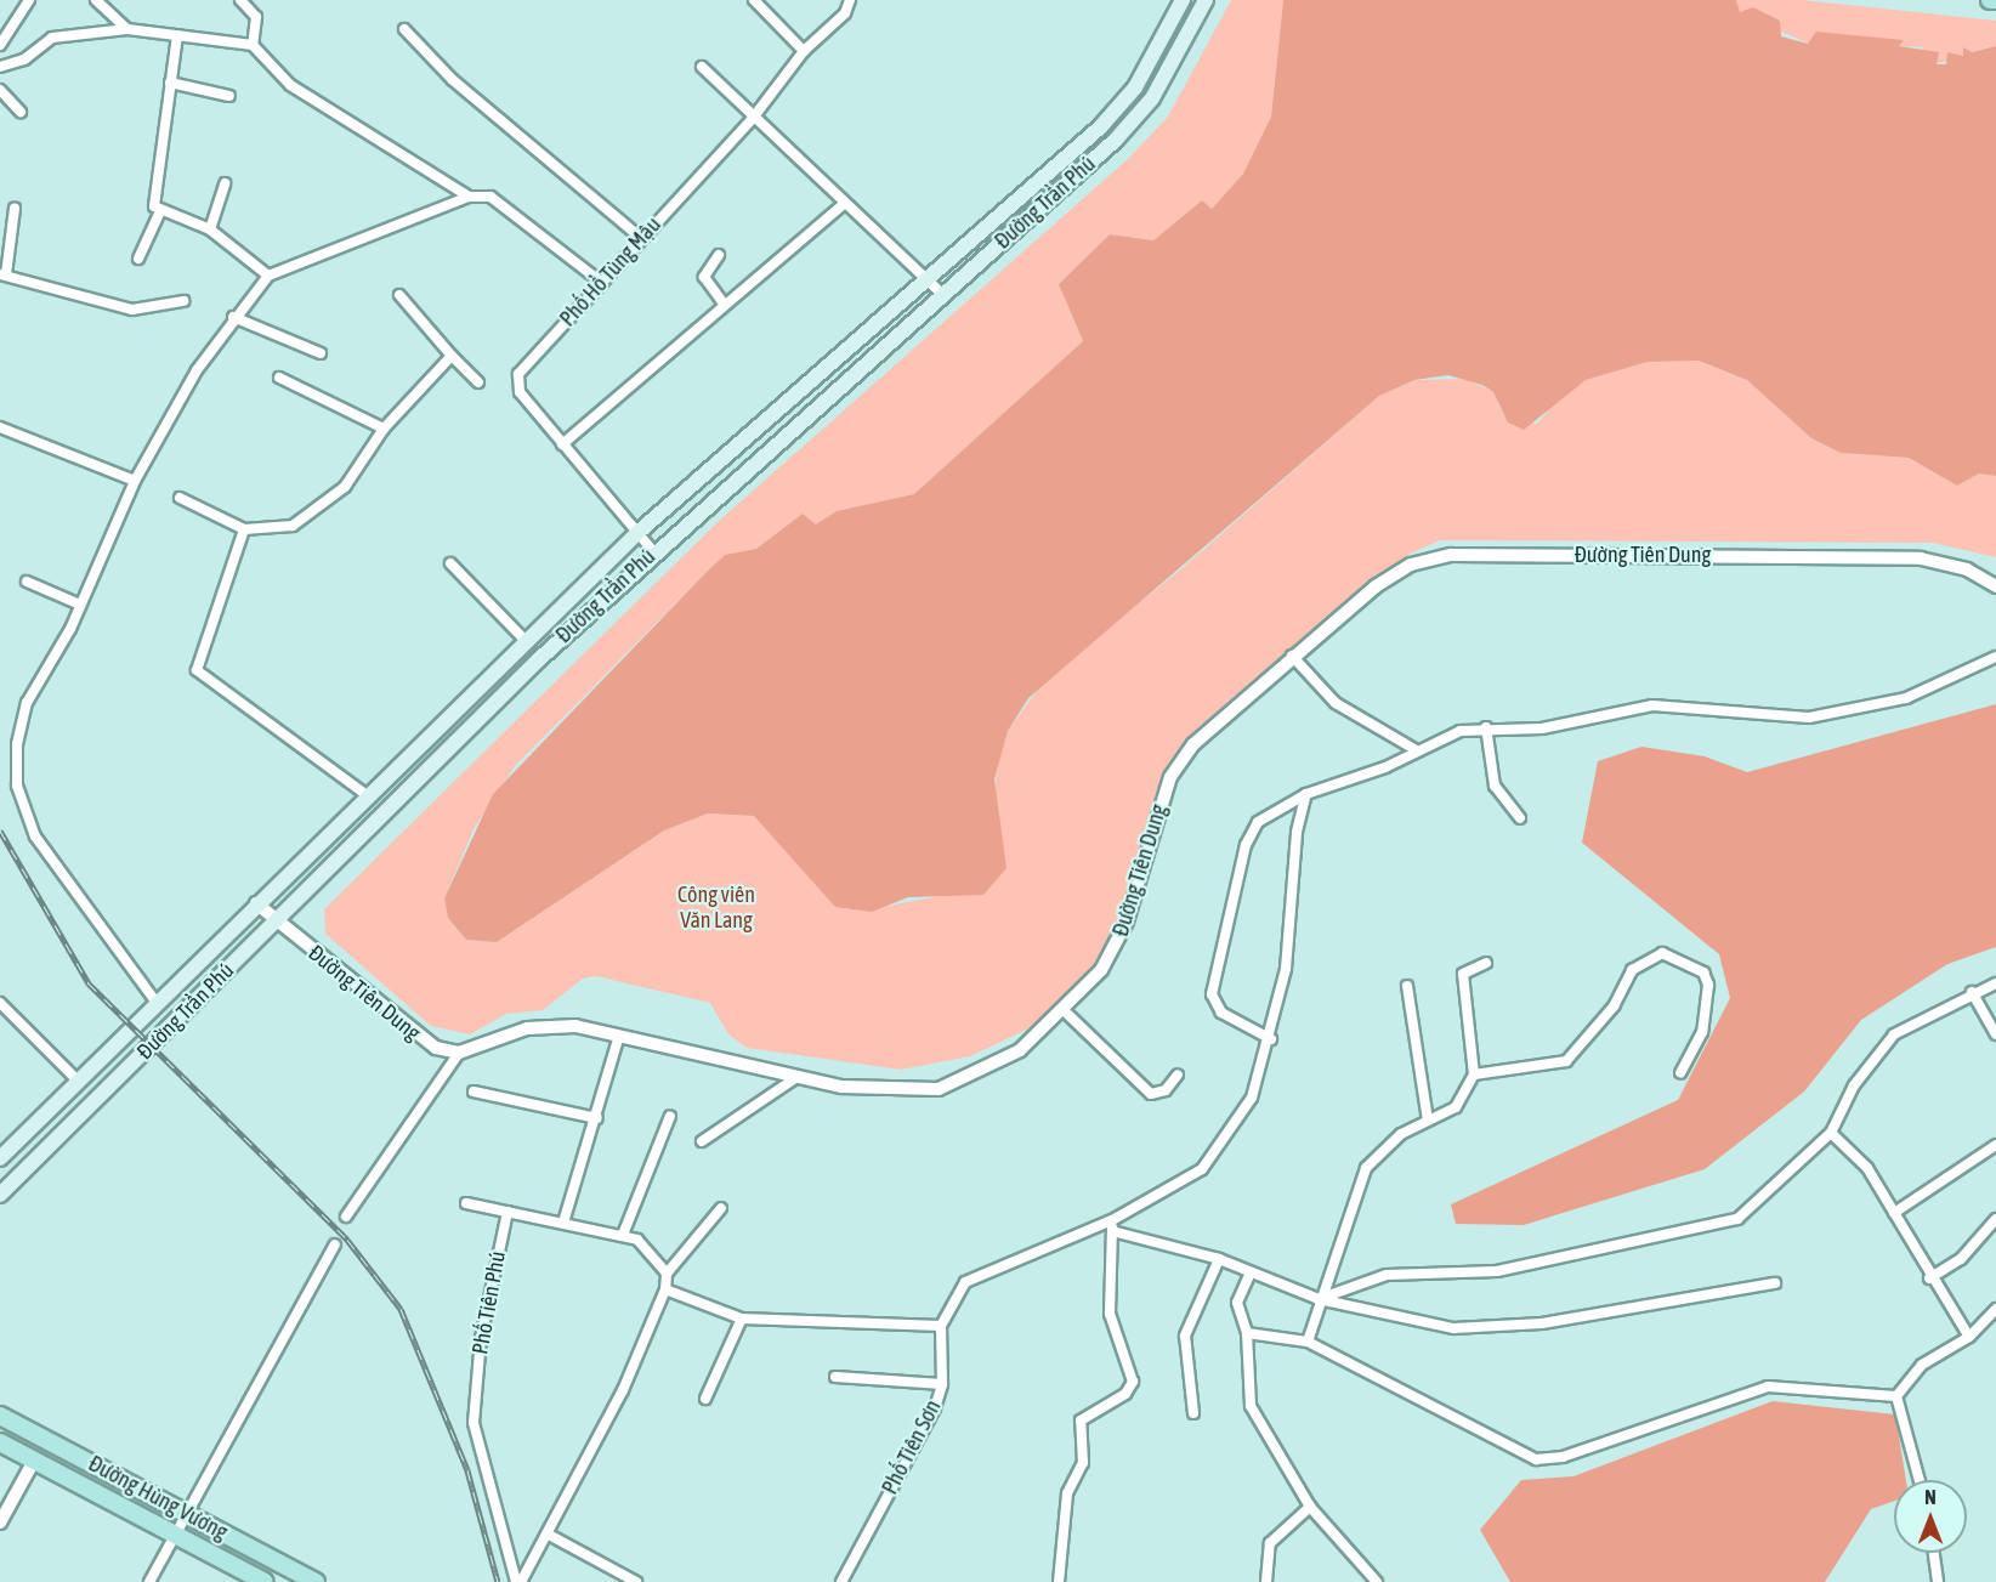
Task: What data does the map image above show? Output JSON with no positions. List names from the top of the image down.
{
  "streets": {
    "main road": ["Đường Trần Phú", "Đường Hùng Vương"],
    "street": [
      "Phố Hồ Tùng Mậu",
      "Đường Tiên Dung",
      "Phố Tiên Phú",
      "Phố Tiên Sơn"
    ]
  },
  "crossings": [
    ["Đường Trần Phú", "Phố Hồ Tùng Mậu"],
    ["Đường Trần Phú", "Đường Tiên Dung"]
  ],
  "parks": ["Công viên Văn Lang"],
  "north": "top"
}
